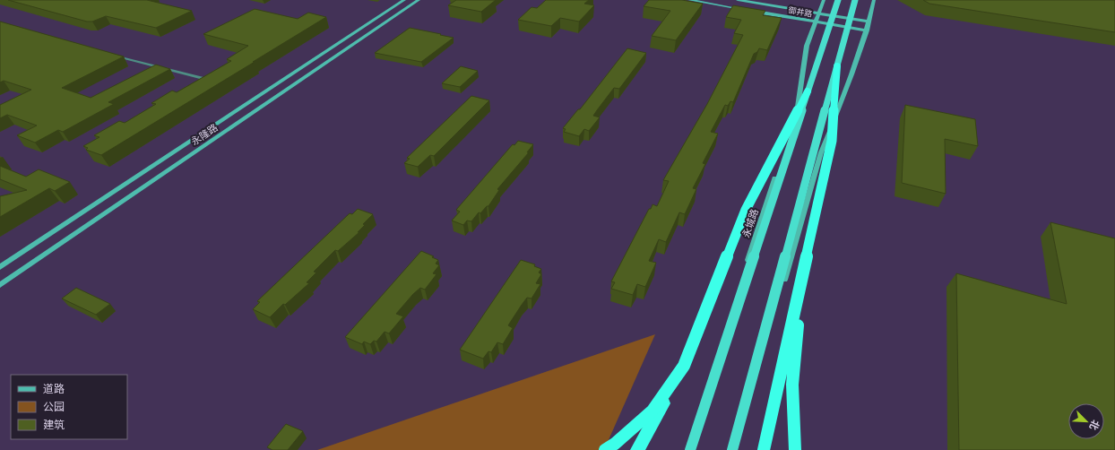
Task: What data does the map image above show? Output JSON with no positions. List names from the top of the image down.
{
  "streets": {
    "street": ["御井路", "永隆路", "永城路"]
  },
  "crossings": [
    ["御井路", "永城路"]
  ],
  "legend": ["道路", "公园", "建筑"],
  "north": "bottom right"
}
